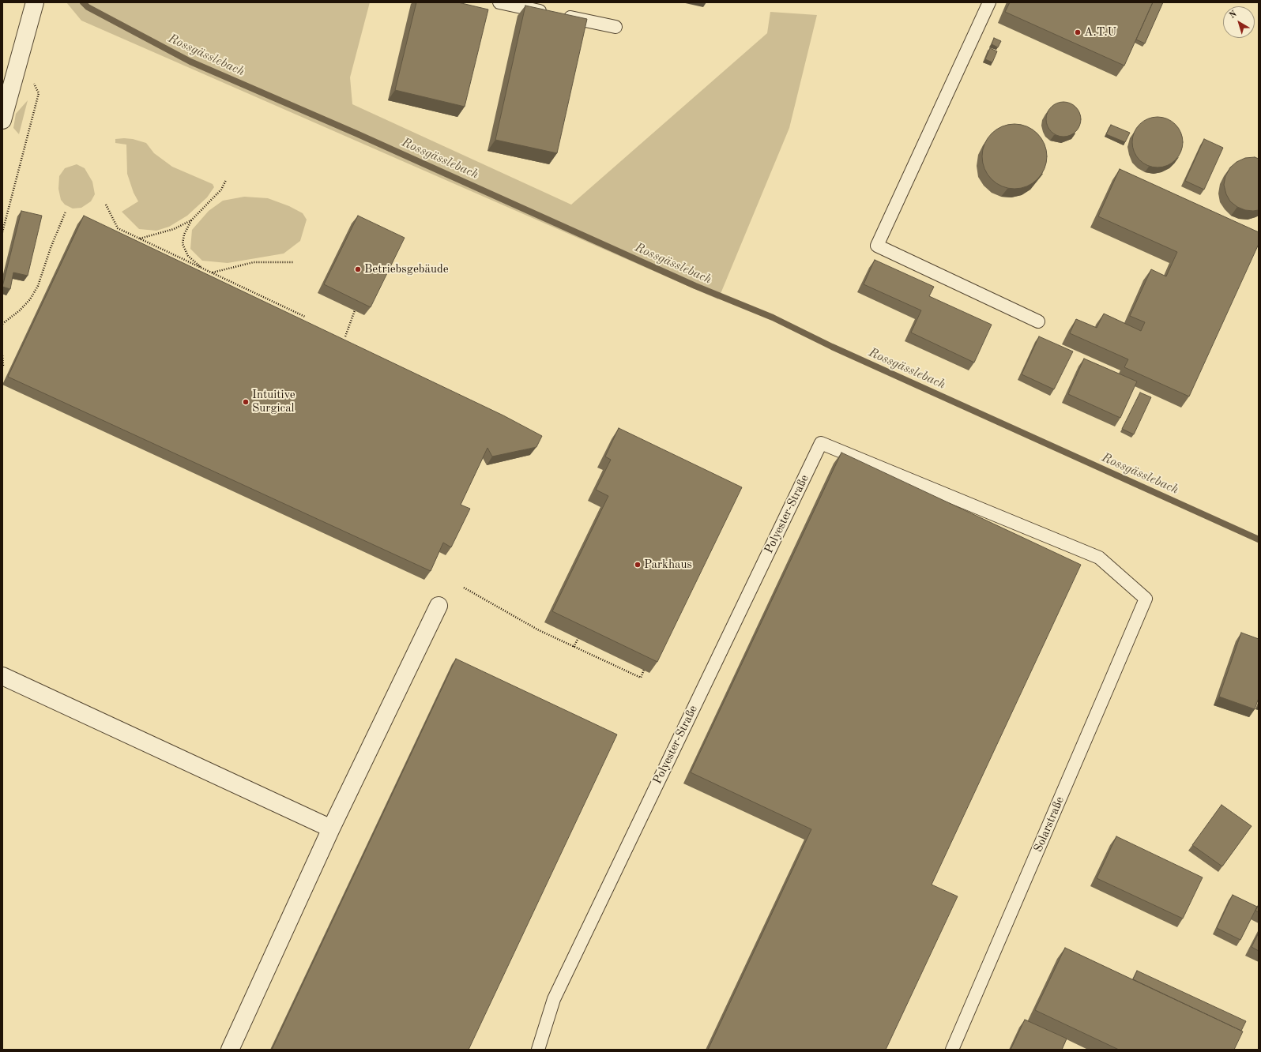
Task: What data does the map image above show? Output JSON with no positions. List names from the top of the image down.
{
  "streets": {
    "lane": ["Polyester-Straße", "Solarstraße"]
  },
  "crossings": [
    ["Polyester-Straße", "Solarstraße"]
  ],
  "water": ["Rossgässlebach"],
  "places": [
    "A.T.U",
    "Betriebsgebäude",
    "Intuitive Surgical",
    "Parkhaus"
  ],
  "north": "top left"
}
